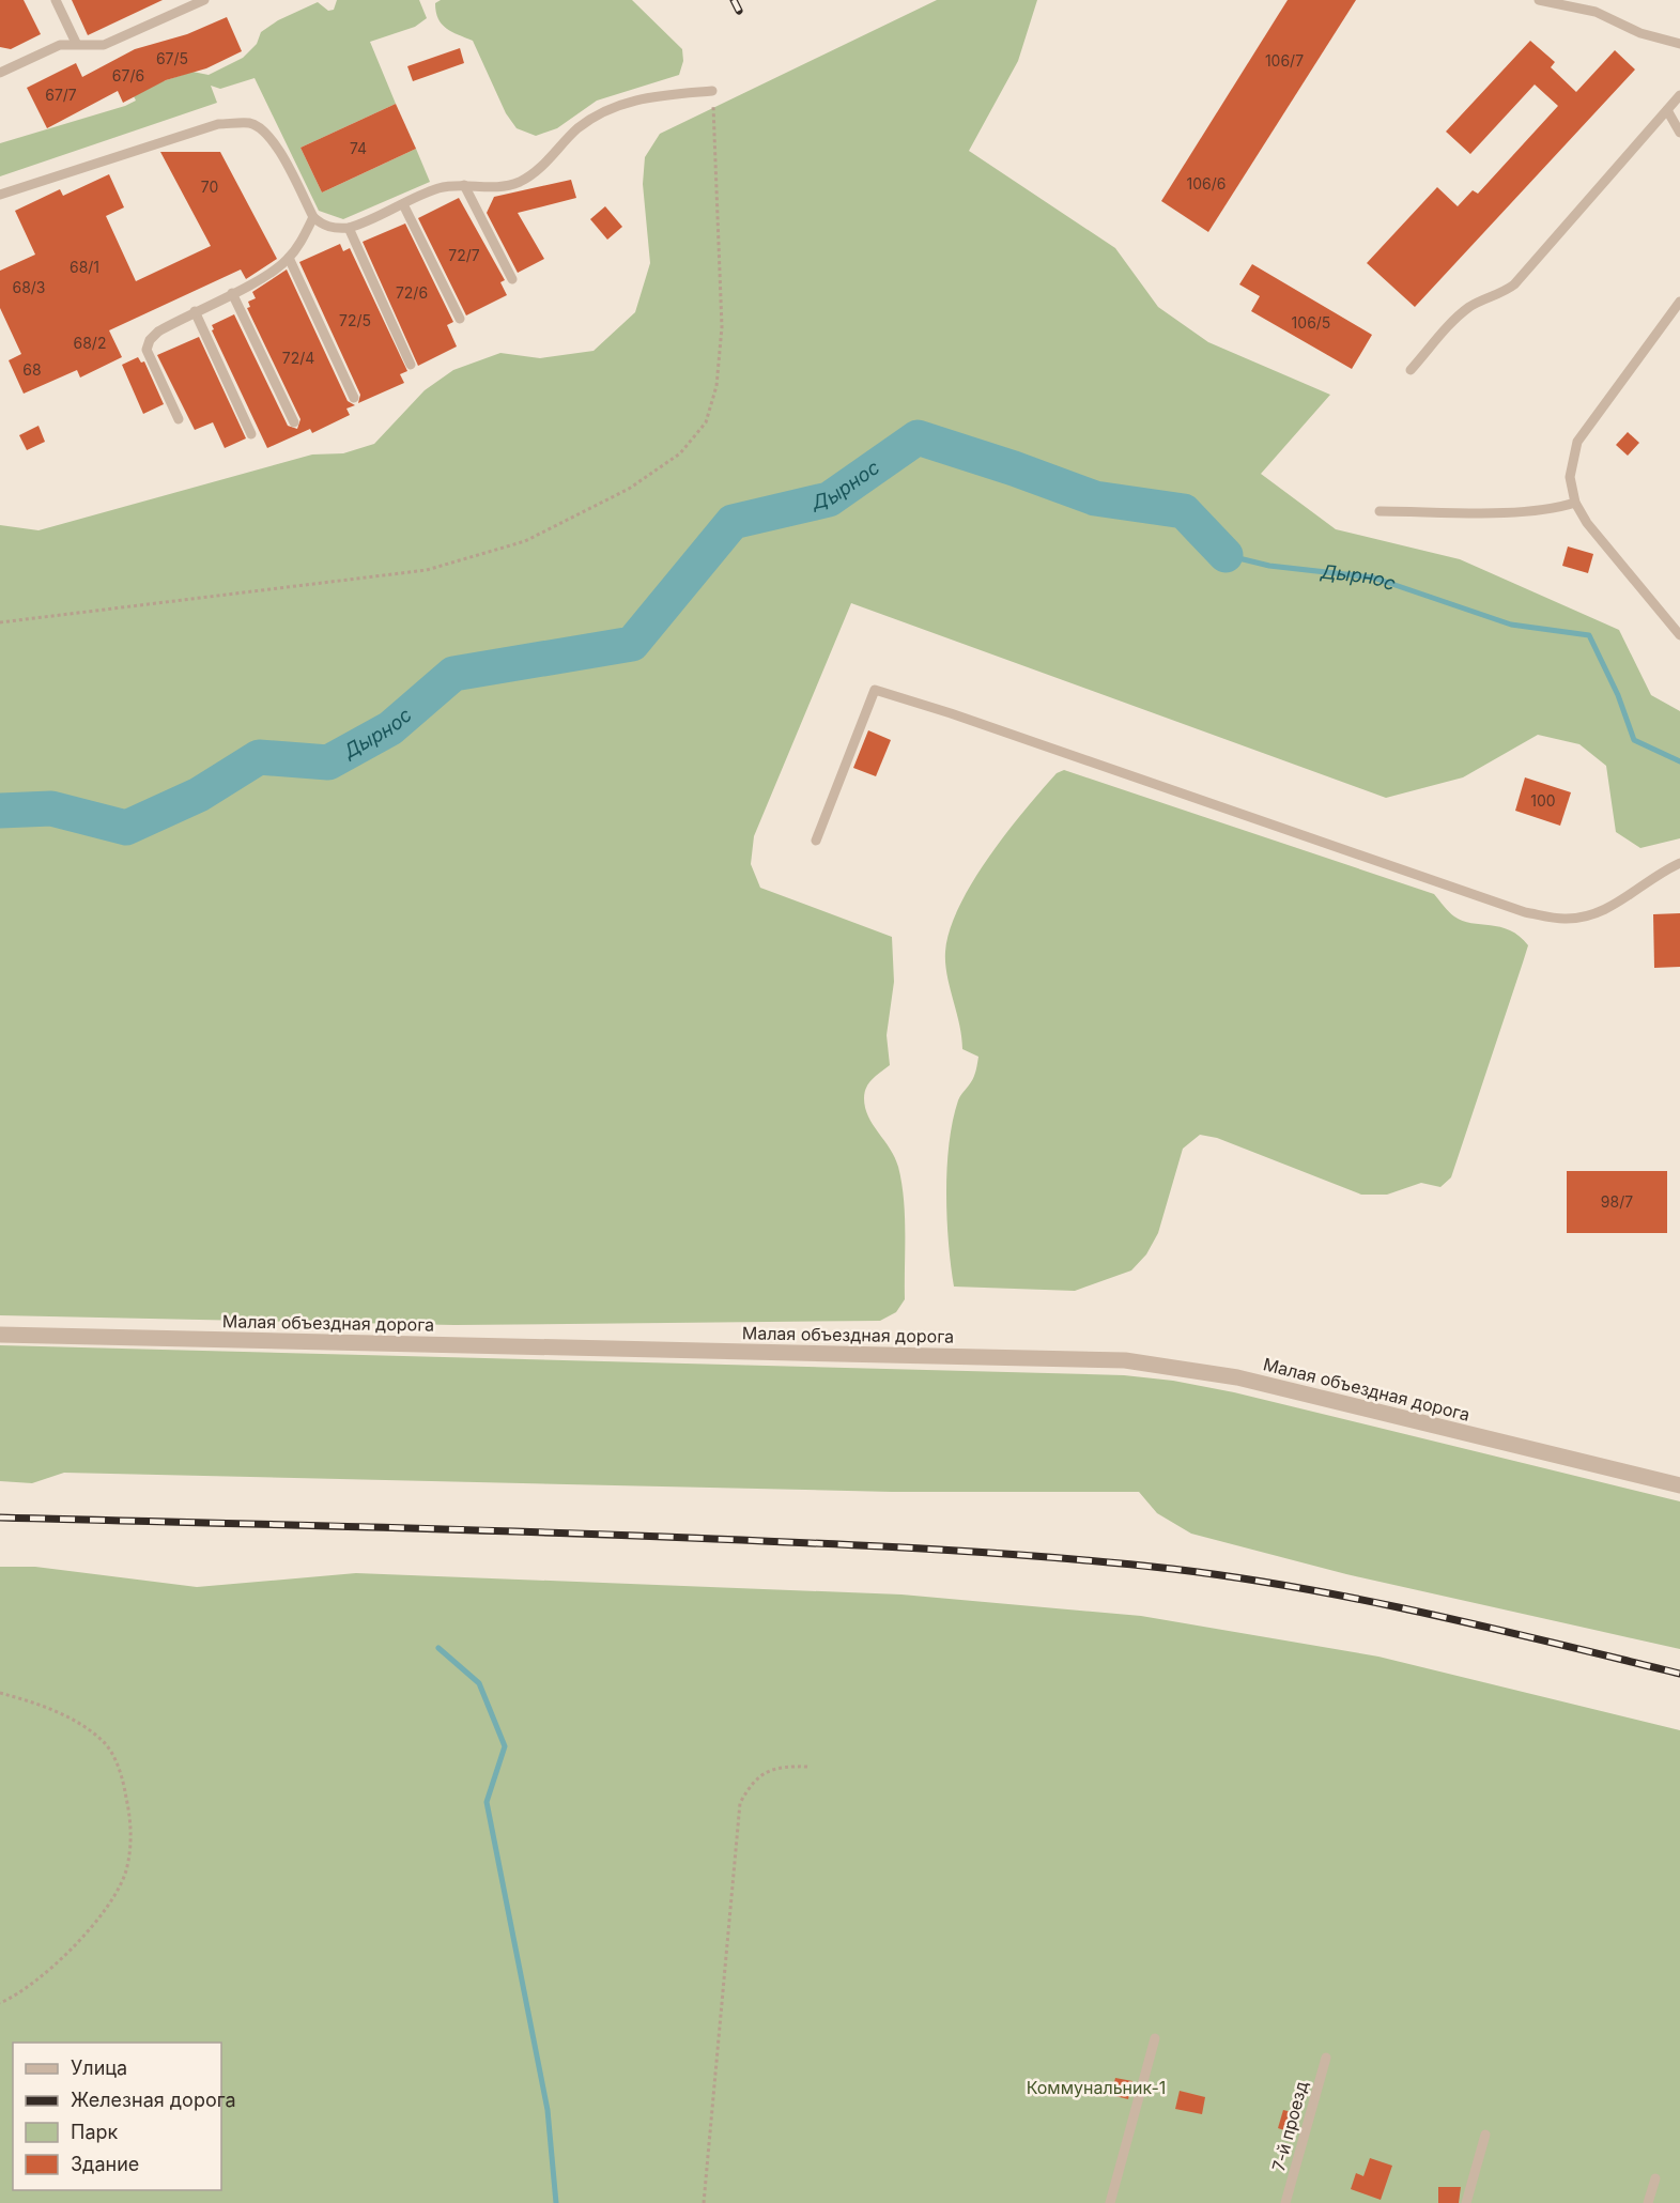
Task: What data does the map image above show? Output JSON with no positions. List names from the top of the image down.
{
  "streets": {
    "street": ["Малая объездная дорога"],
    "lane": ["7-й проезд"]
  },
  "water": ["Дырнос"],
  "parks": ["Коммунальник-1"],
  "house_numbers": [
    "67/5",
    "106/7",
    "67/6",
    "67/7",
    "74",
    "106/6",
    "70",
    "72/7",
    "68/1",
    "68/3",
    "72/6",
    "72/5",
    "106/5",
    "68/2",
    "72/4",
    "68",
    "100",
    "98/7"
  ],
  "legend": [
    "Улица",
    "Железная дорога",
    "Парк",
    "Здание"
  ]
}
